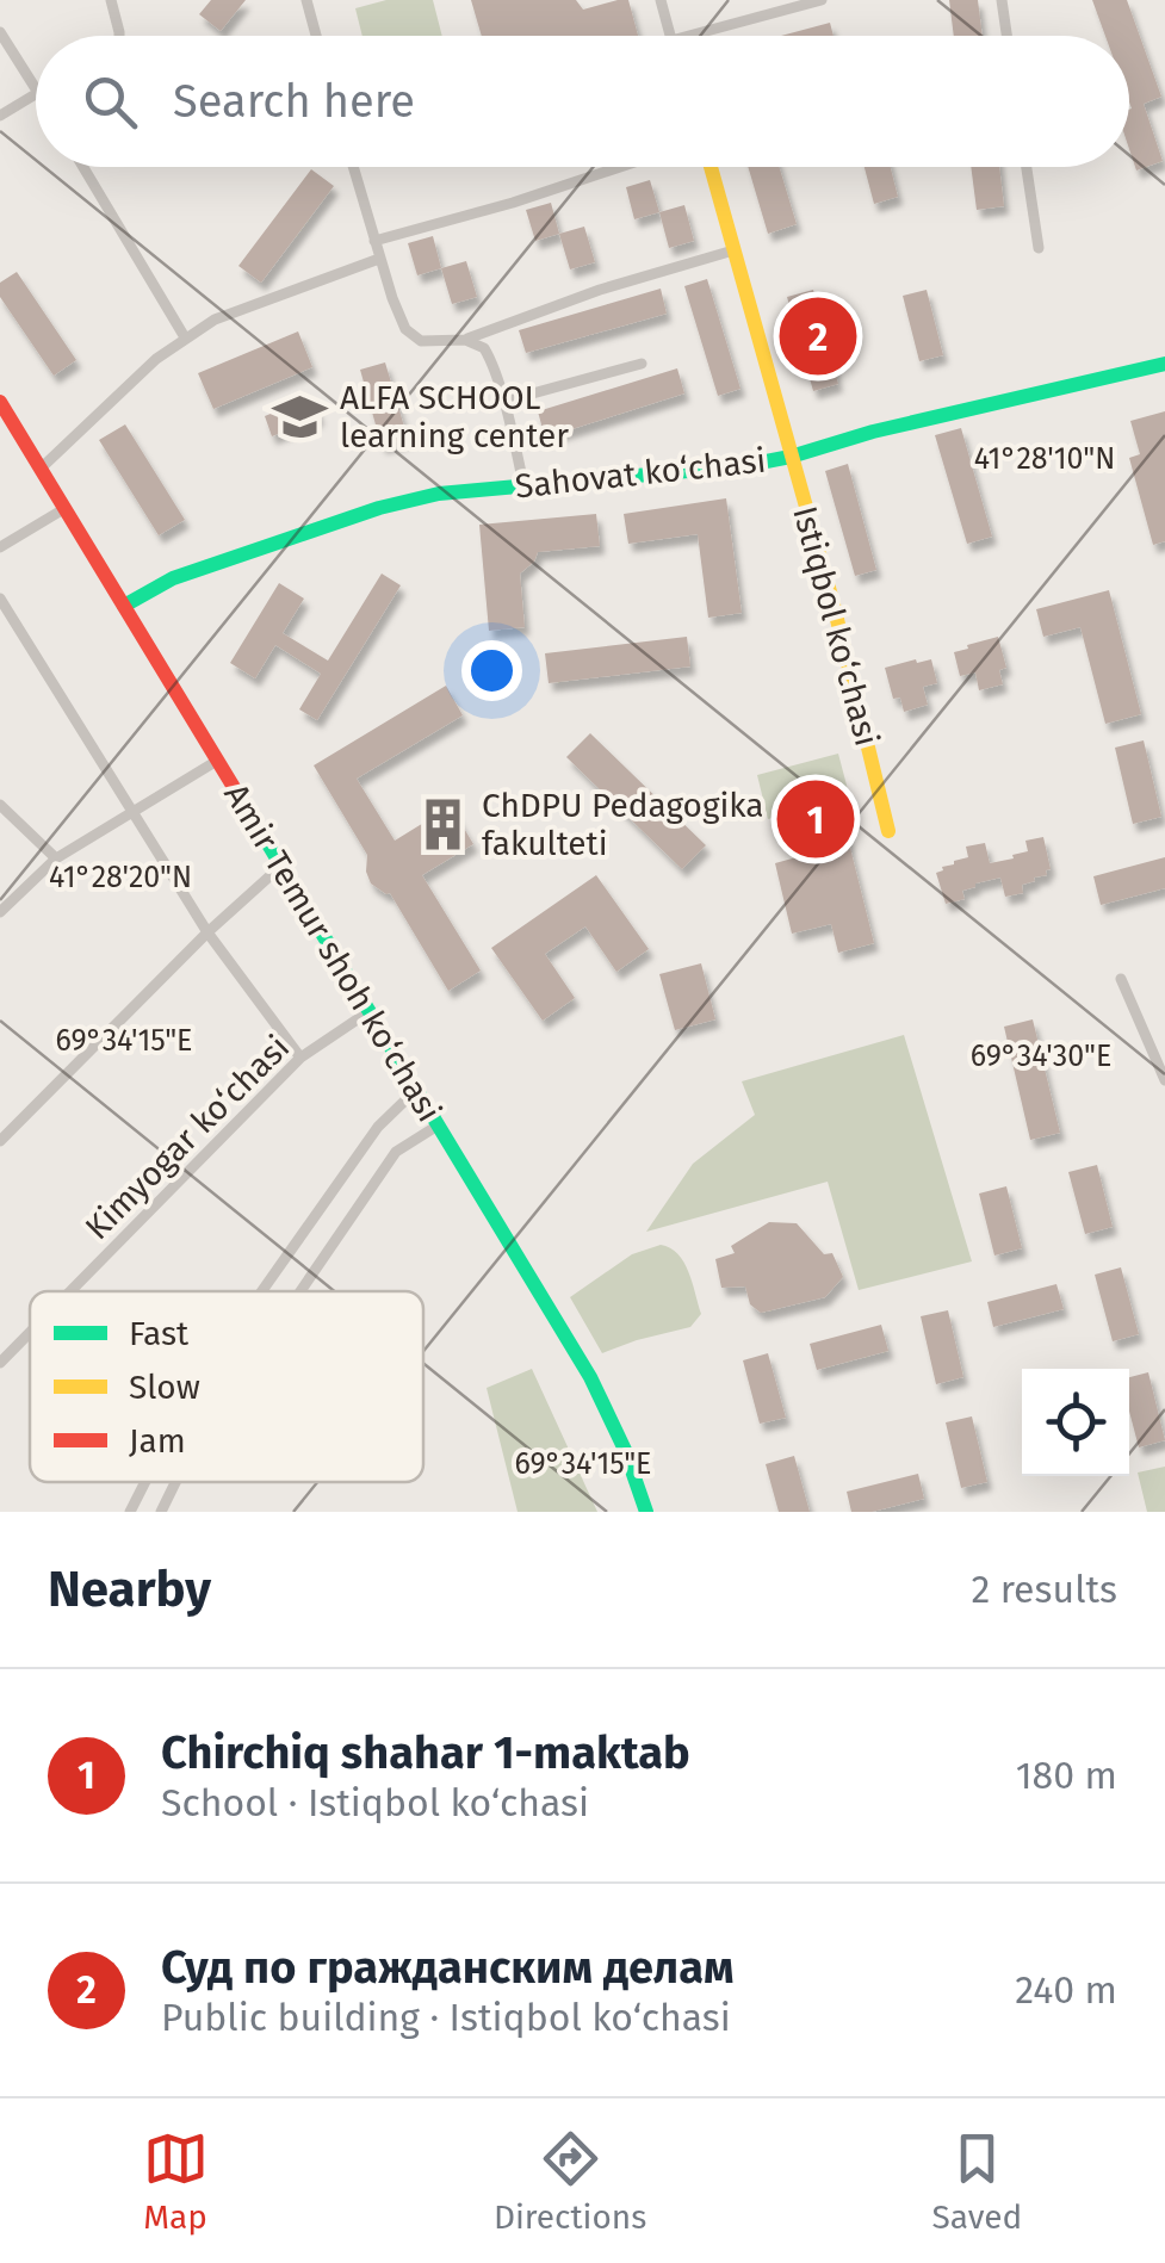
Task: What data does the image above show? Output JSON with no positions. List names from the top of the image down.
{
  "streets": {
    "street": [
      "Sahovat ko‘chasi",
      "Istiqbol ko‘chasi",
      "Amir Temur shoh ko‘chasi",
      "Kimyogar ko‘chasi"
    ]
  },
  "crossings": [
    ["Sahovat ko‘chasi", "Istiqbol ko‘chasi"],
    ["Sahovat ko‘chasi", "Amir Temur shoh ko‘chasi"],
    ["Amir Temur shoh ko‘chasi", "Kimyogar ko‘chasi"]
  ],
  "places": {
    "school or university": ["ALFA SCHOOL learning center"],
    "building": ["ChDPU Pedagogika fakulteti"]
  },
  "legend": ["Fast", "Slow", "Jam"],
  "page": {
    "search": "Search here",
    "pins": ["2", "1"],
    "heading": ["Nearby", "2 results"],
    "list": [
      {
        "mark": "1",
        "name": "Chirchiq shahar 1-maktab",
        "note": "School · Istiqbol ko‘chasi",
        "value": "180 m"
      },
      {
        "mark": "2",
        "name": "Суд по гражданским делам",
        "note": "Public building · Istiqbol ko‘chasi",
        "value": "240 m"
      }
    ],
    "nav": ["Map", "Directions", "Saved"]
  },
  "coordinates": [
    "41°28'10\"N",
    "41°28'20\"N",
    "69°34'15\"E",
    "69°34'30\"E"
  ]
}
